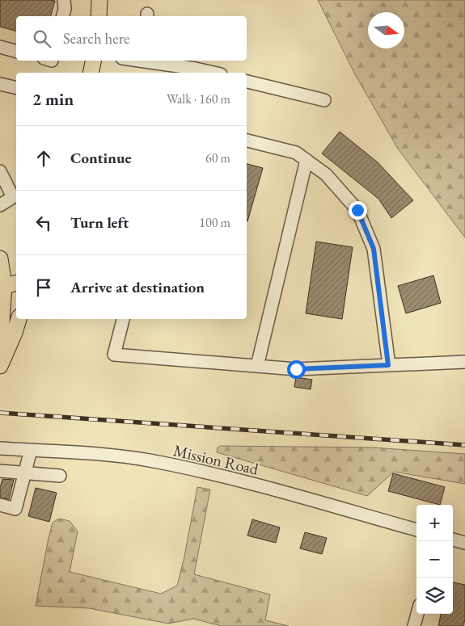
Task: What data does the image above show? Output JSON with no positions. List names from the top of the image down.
{
  "streets": {
    "street": ["Mission Road"]
  },
  "north": "right",
  "page": {
    "search": "Search here",
    "heading": ["2 min", "Walk · 160 m"],
    "list": [
      ["Continue", "60 m"],
      ["Turn left", "100 m"],
      "Arrive at destination"
    ],
    "map_buttons": ["+", "−"]
  }
}
